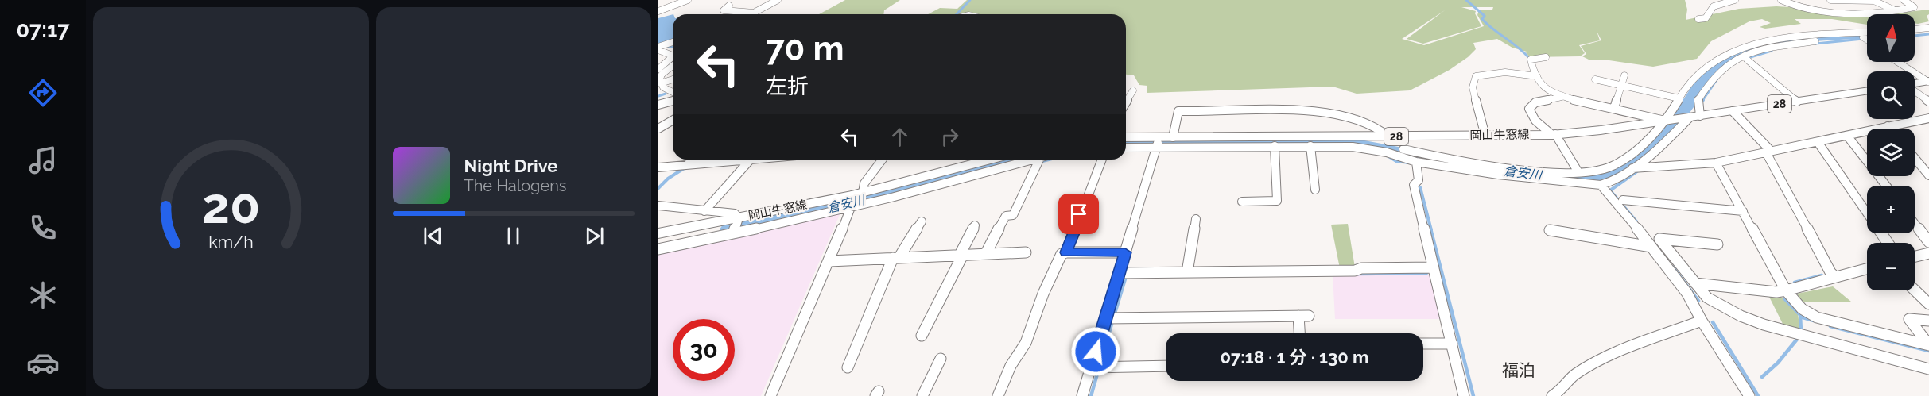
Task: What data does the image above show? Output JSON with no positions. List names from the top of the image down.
{
  "streets": {
    "main road": ["28", "岡山牛窓線"]
  },
  "districts": ["福泊"],
  "water": ["倉安川"],
  "north": "top",
  "page": {
    "tabs": "07:17",
    "map_buttons": ["+", "−"],
    "turn": ["70 m", "左折"],
    "song": ["Night Drive", "The Halogens"],
    "limit": "30",
    "trip": "07:18 · 1 分 · 130 m",
    "gauge": ["20", "km/h"]
  }
}
